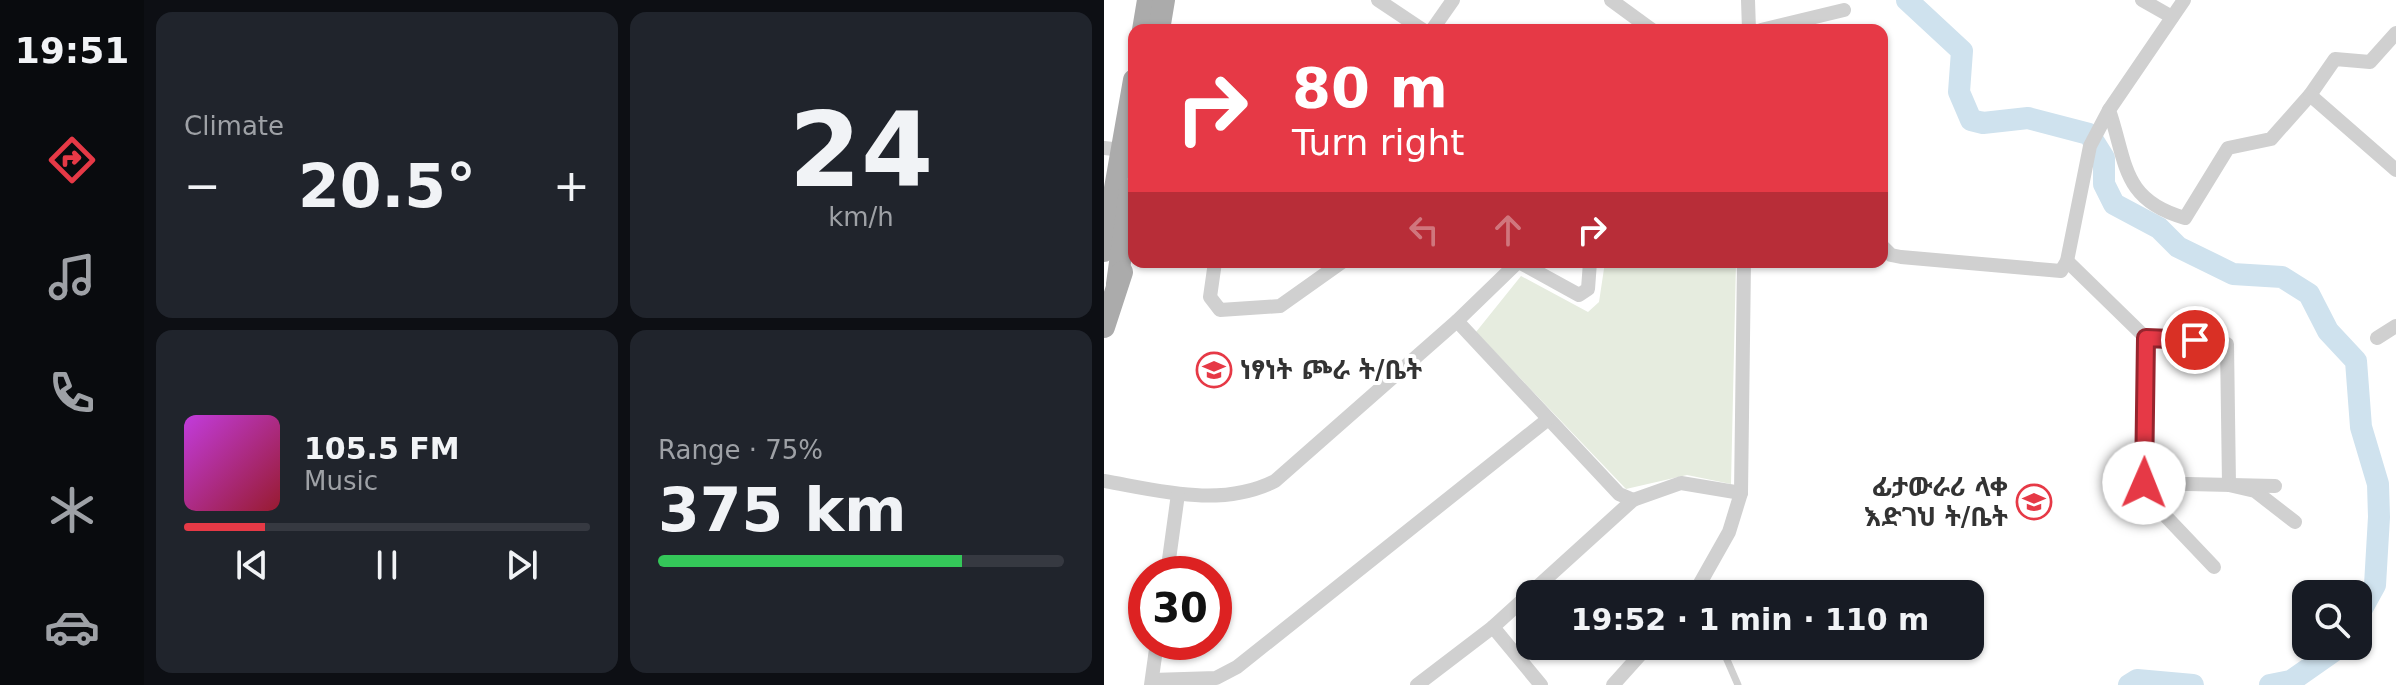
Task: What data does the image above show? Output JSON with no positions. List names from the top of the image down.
{
  "places": {
    "school or university": ["ነፃነት ጮራ ት/ቤት", "ፊታውራሪ ላቀ እድገህ ት/ቤት"]
  },
  "page": {
    "tabs": "19:51",
    "tile": [
      "Climate",
      ["24", "km/h"],
      ["Range · 75%", "375 km"]
    ],
    "turn": ["80 m", "Turn right"],
    "heat": ["−", "20.5°", "+"],
    "song": ["105.5 FM", "Music"],
    "limit": "30",
    "trip": "19:52 · 1 min · 110 m"
  }
}
